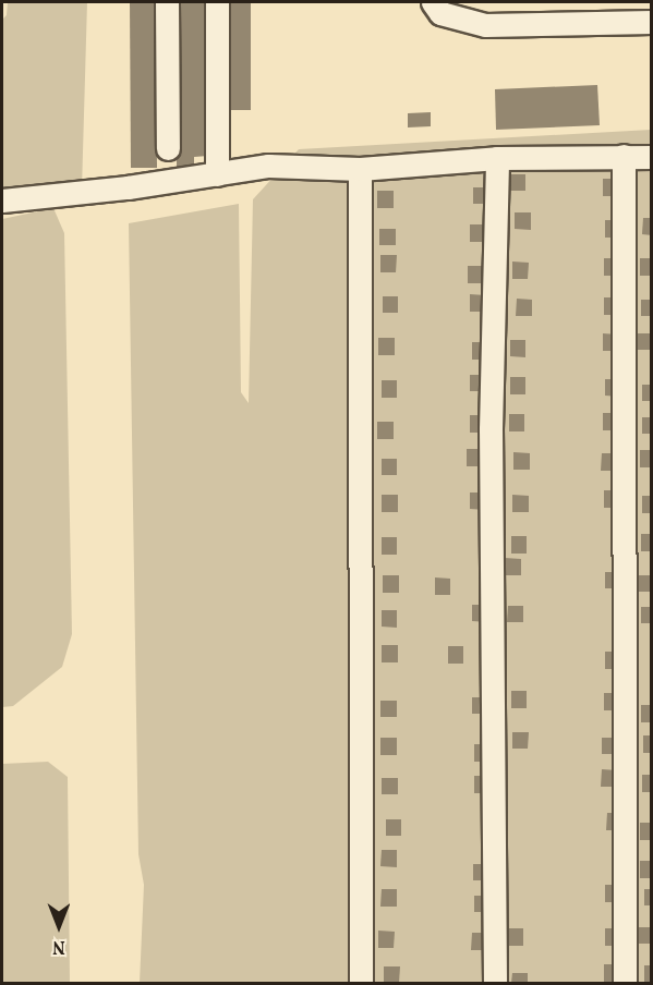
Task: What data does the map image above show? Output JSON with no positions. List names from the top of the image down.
{
  "north": "bottom"
}
